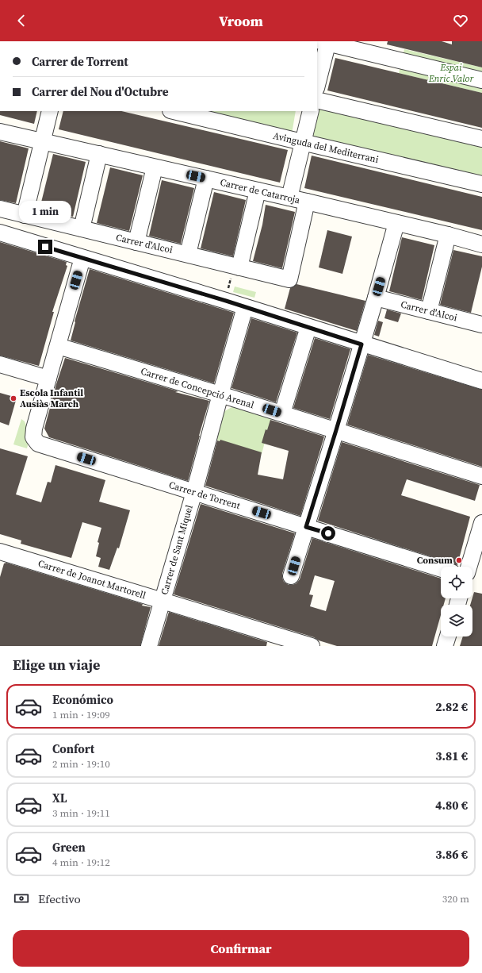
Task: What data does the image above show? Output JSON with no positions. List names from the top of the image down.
{
  "streets": {
    "street": [
      "Avinguda del Mediterrani",
      "Carrer de Catarroja",
      "Carrer d'Alcoi",
      "Carrer de Concepció Arenal",
      "Carrer de Torrent",
      "Carrer de Sant Miquel",
      "Carrer de Joanot Martorell"
    ]
  },
  "crossings": [
    ["Carrer de Catarroja", "Carrer d'Alcoi"],
    ["Carrer de Concepció Arenal", "Carrer de Sant Miquel"],
    ["Carrer de Torrent", "Carrer de Sant Miquel"],
    ["Carrer de Sant Miquel", "Carrer de Joanot Martorell"]
  ],
  "parks": ["Espai Enric Valor"],
  "places": ["Escola Infantil Ausiàs March", "Consum"],
  "page": {
    "header": "Vroom",
    "banner": ["Carrer de Torrent", "Carrer del Nou d'Octubre"],
    "bubble": "1 min",
    "heading": "Elige un viaje",
    "list": [
      {
        "name": "Económico",
        "note": "1 min · 19:09",
        "value": "2.82 €"
      },
      {
        "name": "Confort",
        "note": "2 min · 19:10",
        "value": "3.81 €"
      },
      {
        "name": "XL",
        "note": "3 min · 19:11",
        "value": "4.80 €"
      },
      {
        "name": "Green",
        "note": "4 min · 19:12",
        "value": "3.86 €"
      }
    ],
    "pay": ["Efectivo", "320 m"],
    "buttons": "Confirmar"
  }
}
